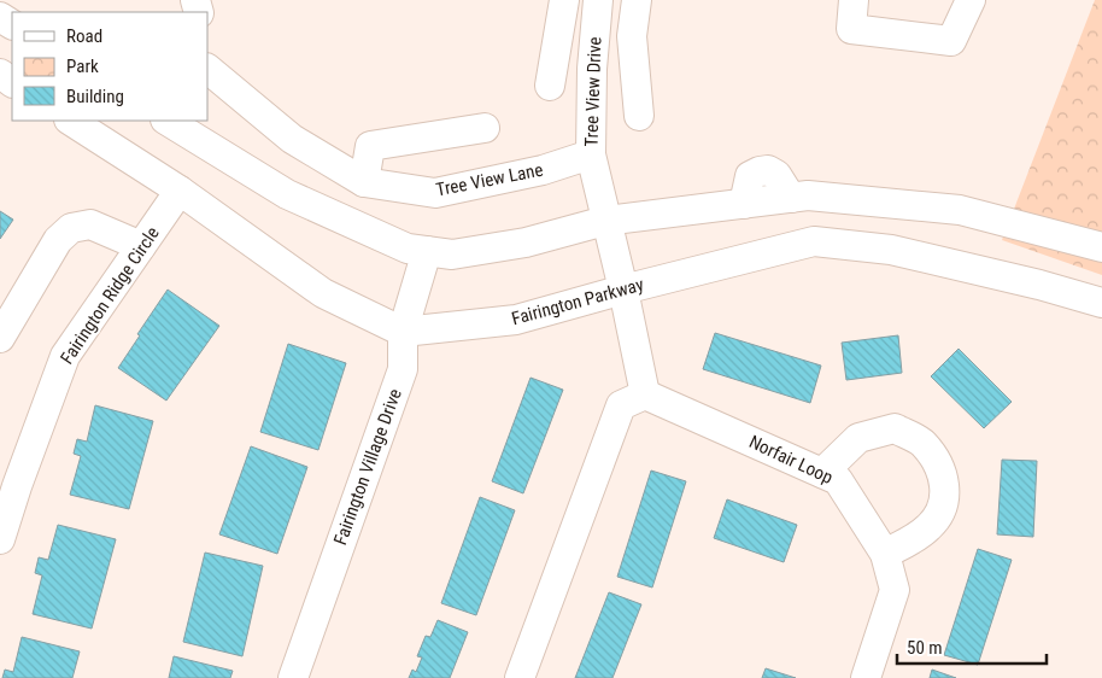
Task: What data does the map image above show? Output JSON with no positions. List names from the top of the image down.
{
  "streets": {
    "street": [
      "Tree View Drive",
      "Tree View Lane",
      "Fairington Ridge Circle",
      "Fairington Parkway",
      "Norfair Loop",
      "Fairington Village Drive"
    ]
  },
  "crossings": [
    ["Tree View Drive", "Tree View Lane"],
    ["Tree View Drive", "Fairington Parkway"],
    ["Fairington Parkway", "Fairington Village Drive"]
  ],
  "legend": ["Road", "Park", "Building"],
  "scale_bar": "50 m"
}
